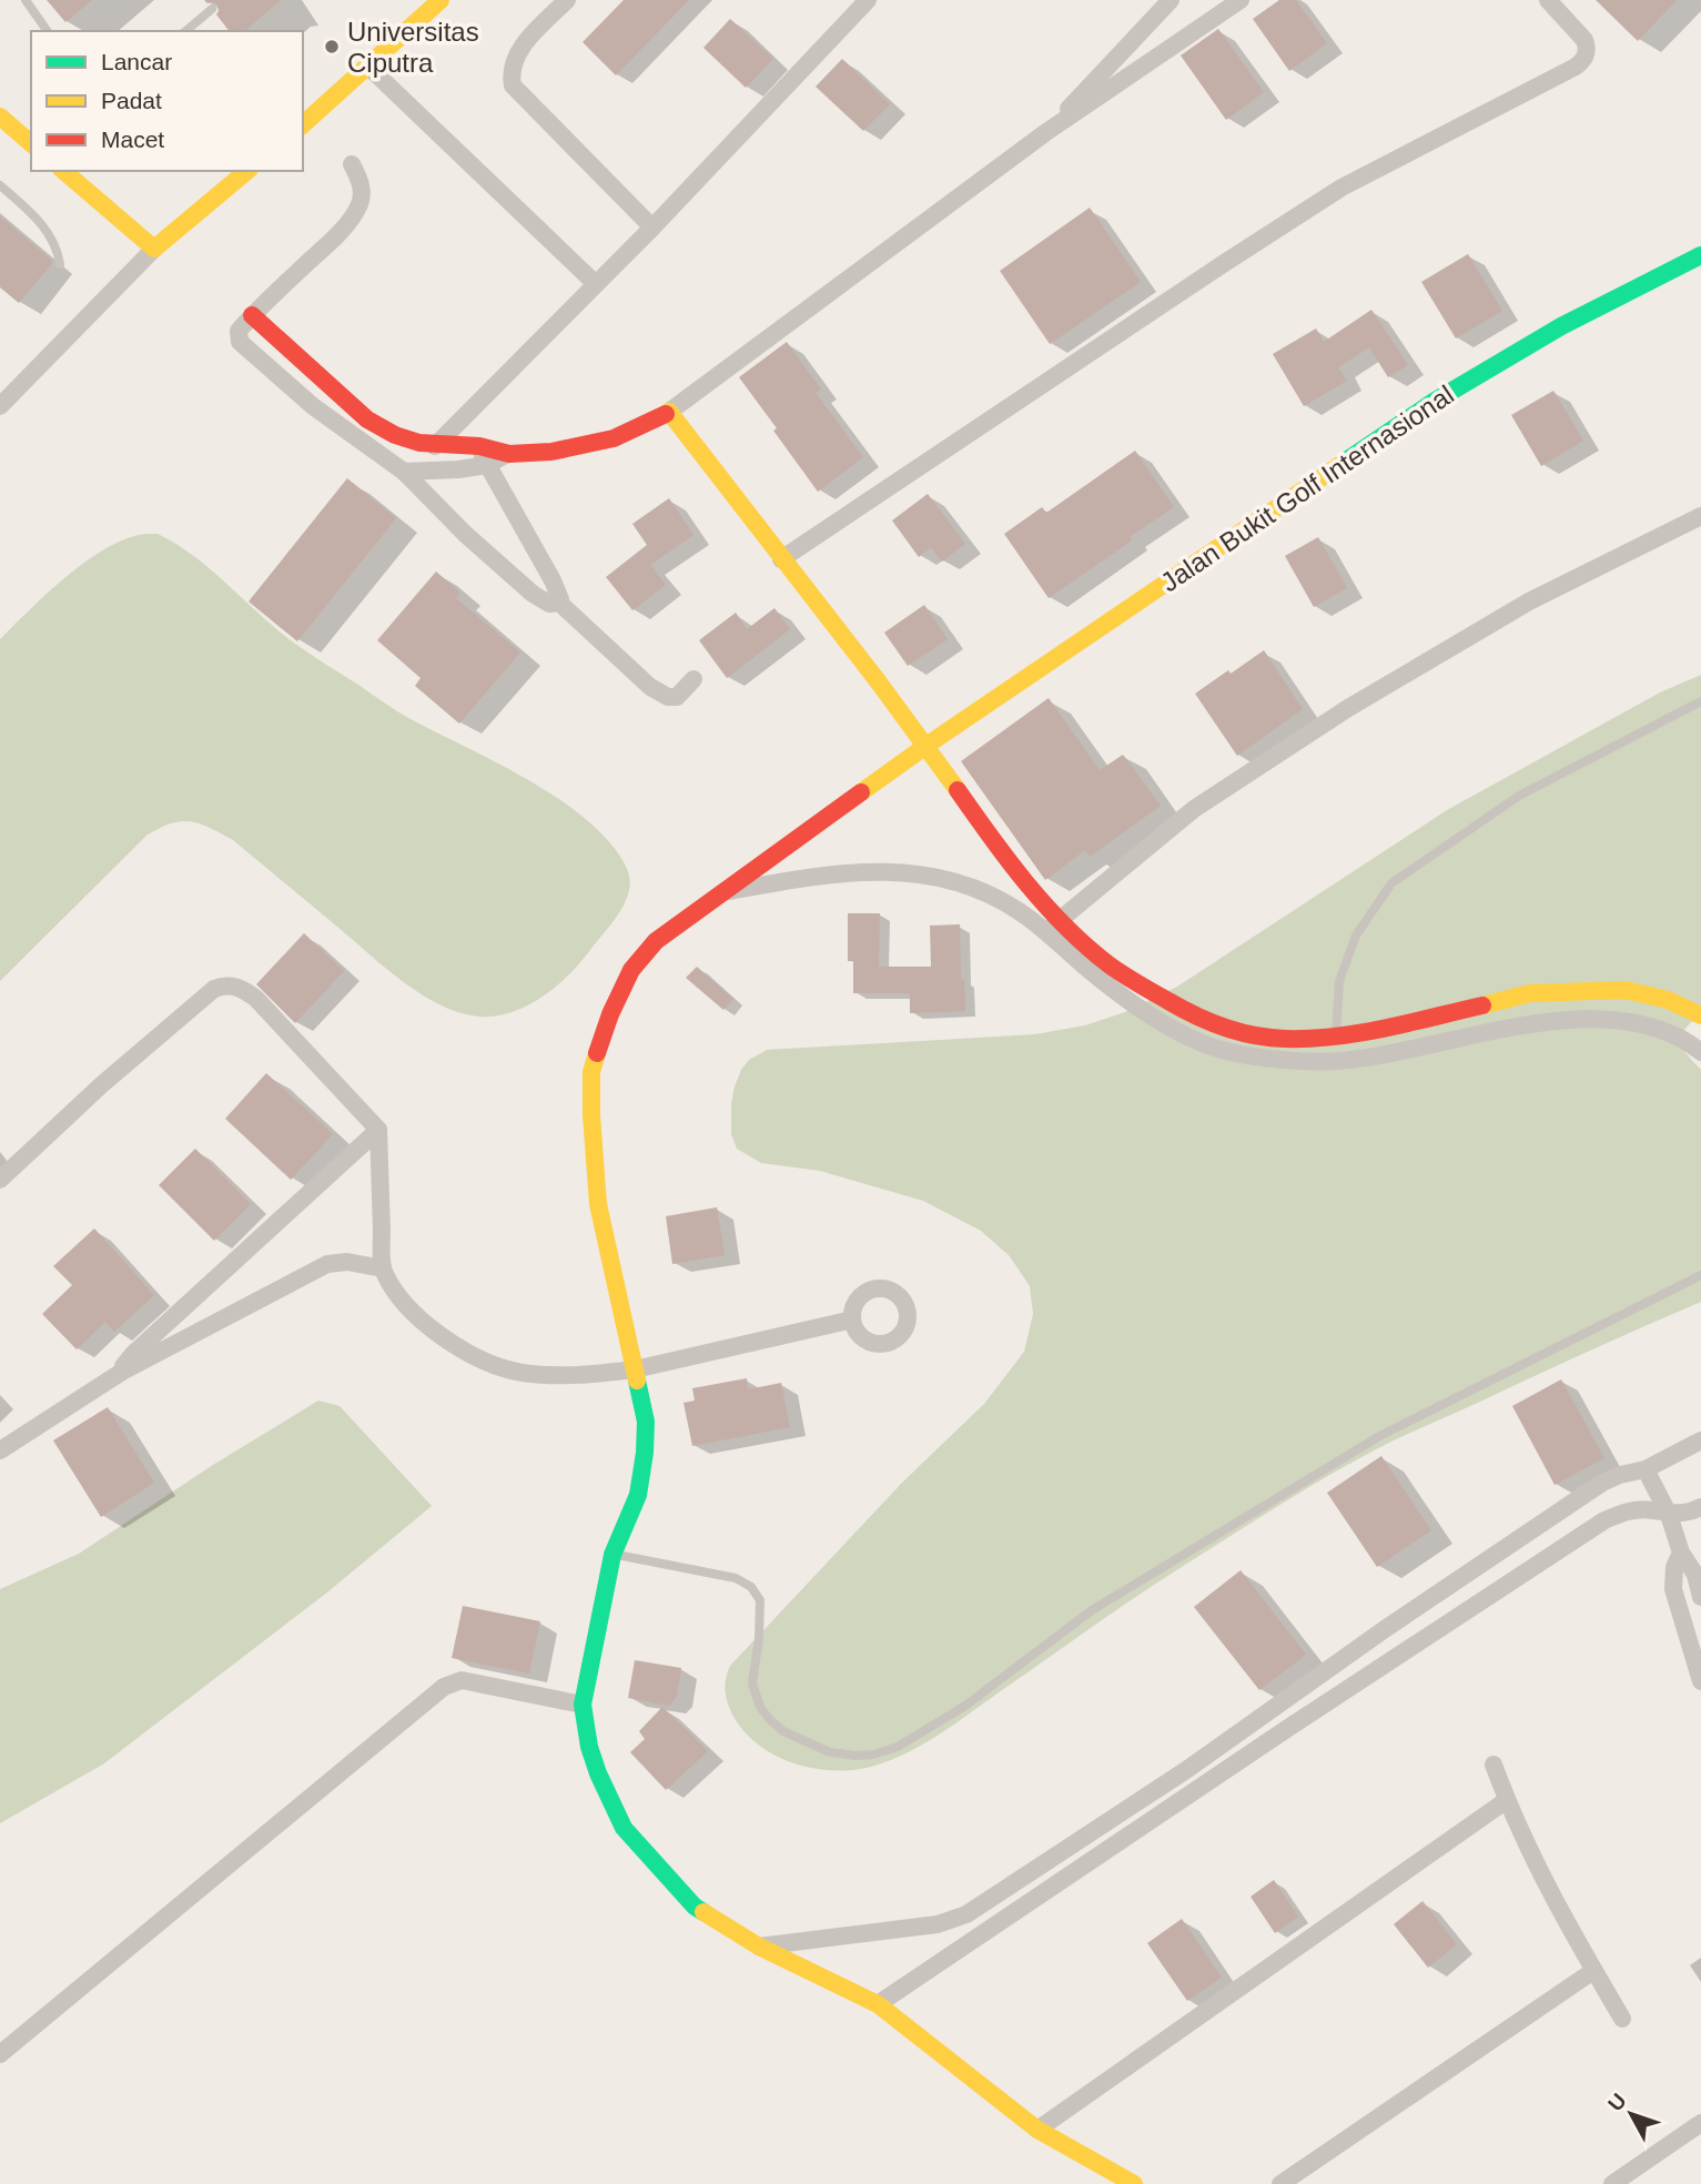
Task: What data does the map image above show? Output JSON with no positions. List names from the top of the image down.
{
  "streets": {
    "street": ["Jalan Bukit Golf Internasional"]
  },
  "places": ["Universitas Ciputra"],
  "legend": ["Lancar", "Padat", "Macet"],
  "north": "top left"
}
